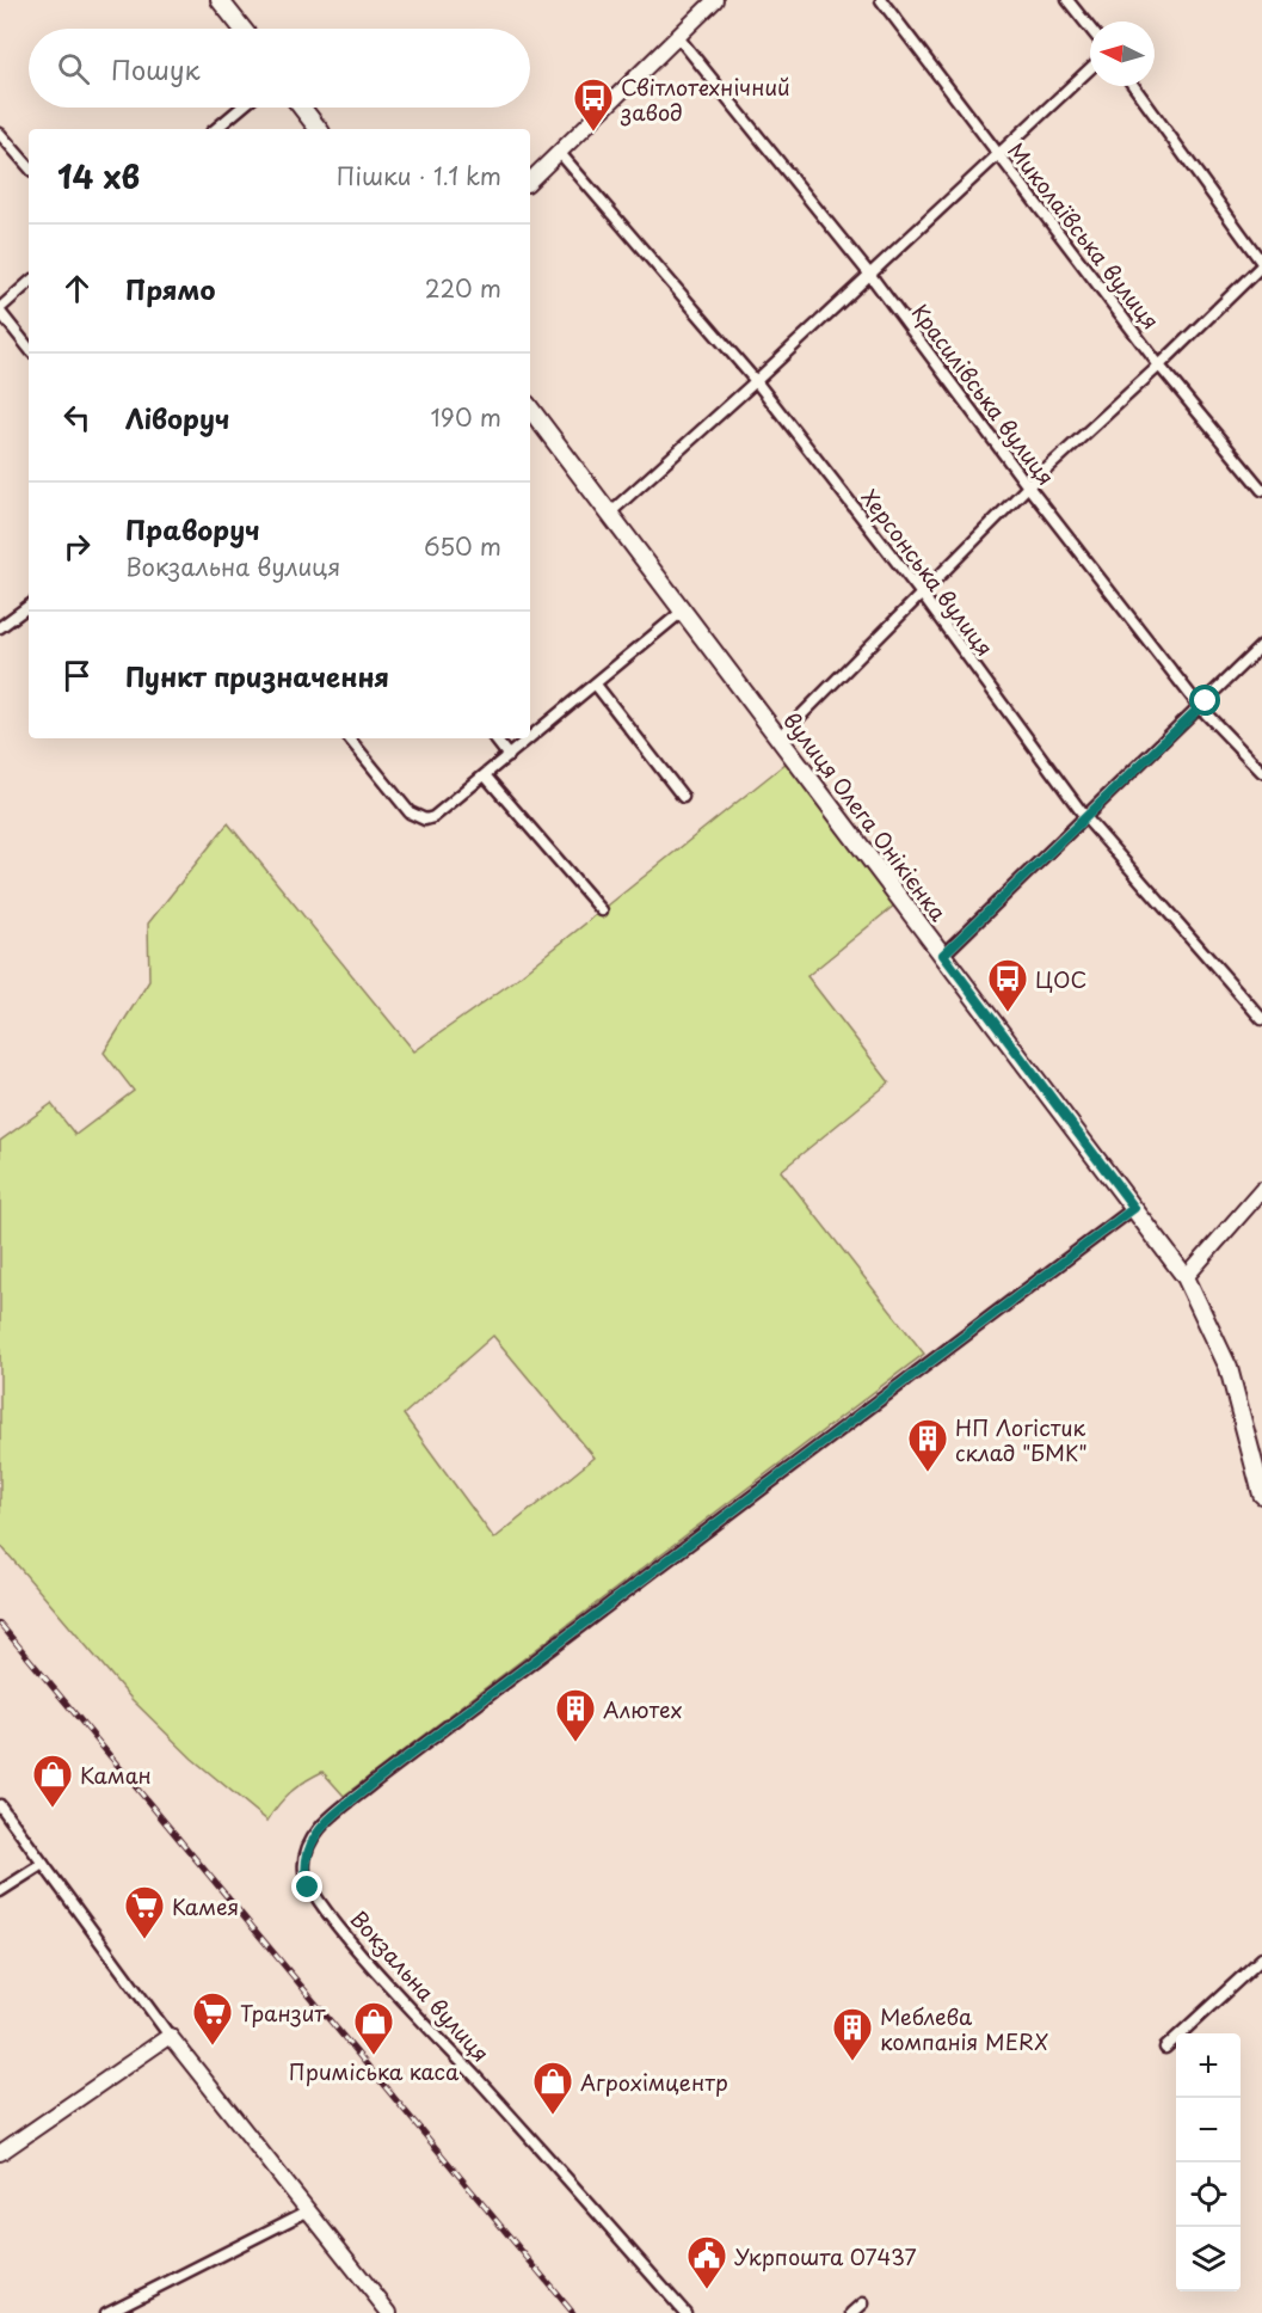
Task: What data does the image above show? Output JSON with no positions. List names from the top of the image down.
{
  "streets": {
    "main road": ["вулиця Олега Онікієнка"],
    "street": [
      "Миколаївська вулиця",
      "Красилівська вулиця",
      "Херсонська вулиця",
      "Вокзальна вулиця"
    ]
  },
  "crossings": [
    ["вулиця Олега Онікієнка", "Вокзальна вулиця"]
  ],
  "places": {
    "bus stop": ["Світлотехнічний завод", "ЦОС"],
    "building": ["НП Логістик склад \"БМК\"", "Алютех", "Меблева компанія MERX"],
    "shop": ["Каман", "Приміська каса", "Агрохімцентр"],
    "supermarket": ["Камея", "Транзит"],
    "public building": ["Укрпошта 07437"]
  },
  "north": "left",
  "page": {
    "search": "Пошук",
    "heading": ["14 хв", "Пішки · 1.1 km"],
    "list": [
      ["Прямо", "220 m"],
      ["Ліворуч", "190 m"],
      ["Праворуч", "Вокзальна вулиця", "650 m"],
      "Пункт призначення"
    ],
    "map_buttons": ["+", "−"]
  }
}
